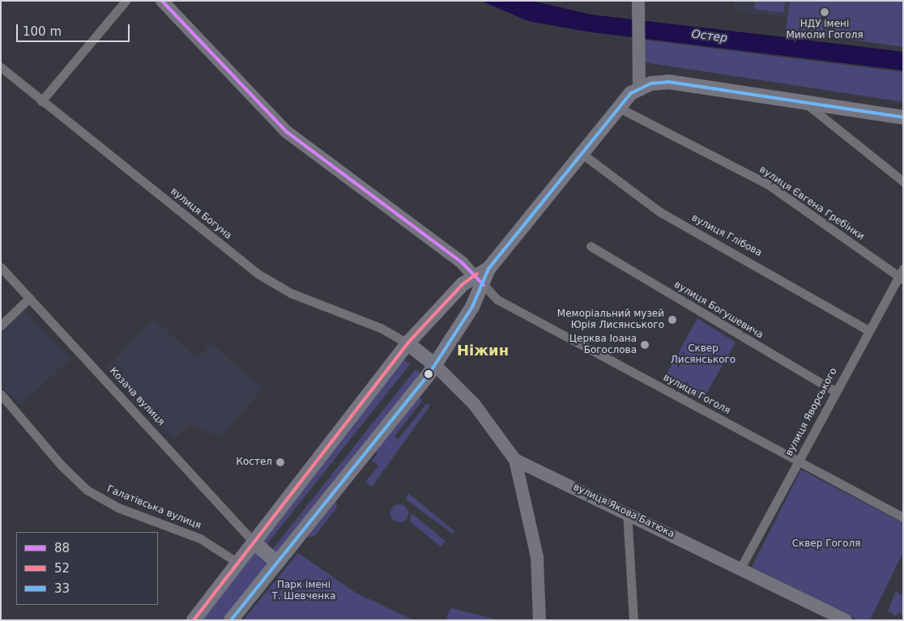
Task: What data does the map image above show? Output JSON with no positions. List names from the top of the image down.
{
  "streets": {
    "street": [
      "вулиця Євгена Гребінки",
      "вулиця Богуна",
      "вулиця Глібова",
      "вулиця Богушевича",
      "вулиця Гоголя",
      "Козача вулиця",
      "вулиця Яворського",
      "Галатівська вулиця",
      "вулиця Якова Батюка"
    ]
  },
  "crossings": [
    ["вулиця Євгена Гребінки", "вулиця Яворського"],
    ["вулиця Глібова", "вулиця Яворського"],
    ["вулиця Богушевича", "вулиця Яворського"],
    ["вулиця Гоголя", "вулиця Яворського"],
    ["вулиця Яворського", "вулиця Якова Батюка"]
  ],
  "districts": ["Ніжин"],
  "water": ["Остер"],
  "parks": ["Сквер Лисянського", "Сквер Гоголя", "Парк імені Т. Шевченка"],
  "places": [
    "НДУ імені Миколи Гоголя",
    "Меморіальний музей Юрія Лисянського",
    "Церква Іоана Богослова",
    "Костел"
  ],
  "lines": ["transit line 88", "transit line 33", "transit line 52"],
  "legend": ["88", "52", "33"],
  "scale_bar": "100 m"
}
